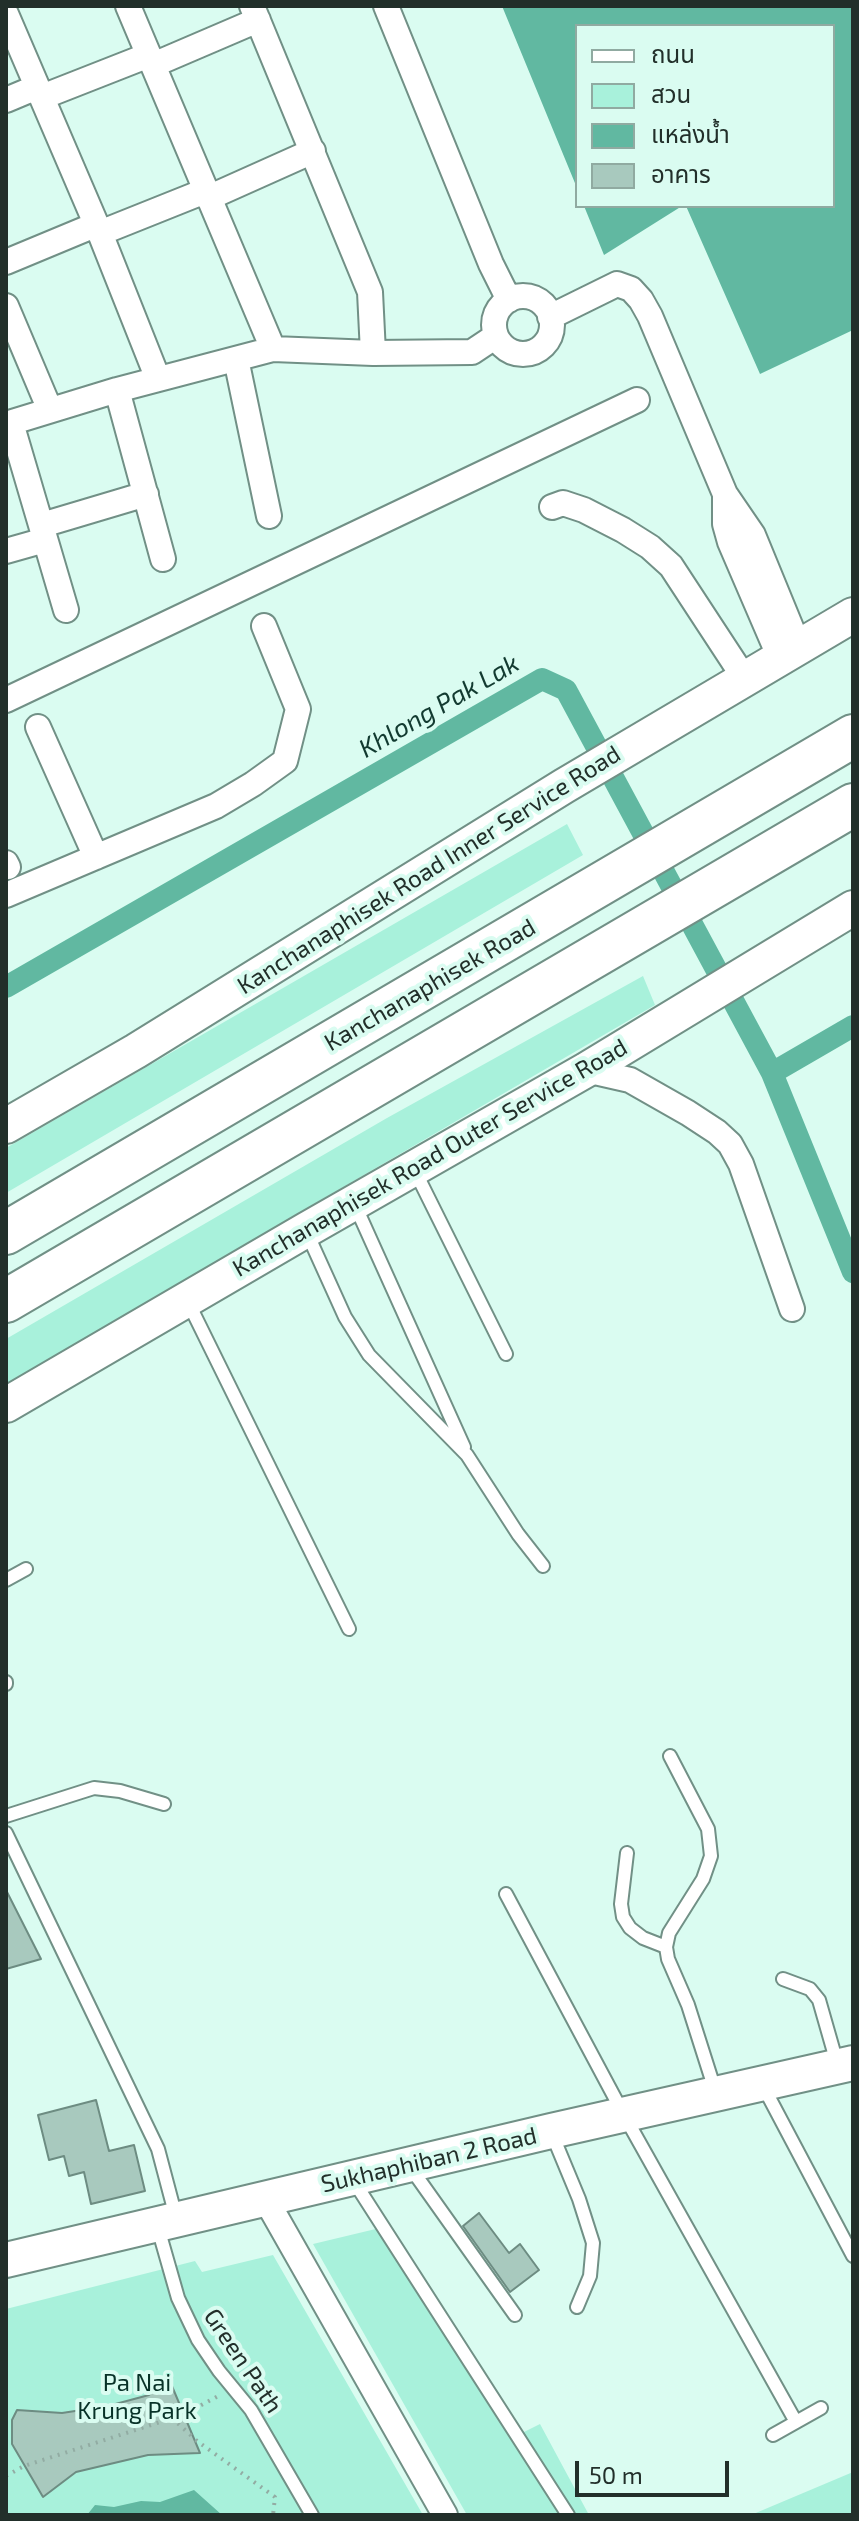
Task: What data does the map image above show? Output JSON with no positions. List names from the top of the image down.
{
  "streets": {
    "highway": ["Kanchanaphisek Road"],
    "main road": ["Kanchanaphisek Road Inner Service Road", "Kanchanaphisek Road Outer Service Road", "Sukhaphiban 2 Road"],
    "lane": ["Green Path"]
  },
  "crossings": [
    ["Sukhaphiban 2 Road", "Green Path"]
  ],
  "water": ["Khlong Pak Lak"],
  "parks": ["Pa Nai Krung Park"],
  "legend": [
    "ถนน",
    "สวน",
    "แหล่งน้ำ",
    "อาคาร"
  ],
  "scale_bar": "50 m"
}
